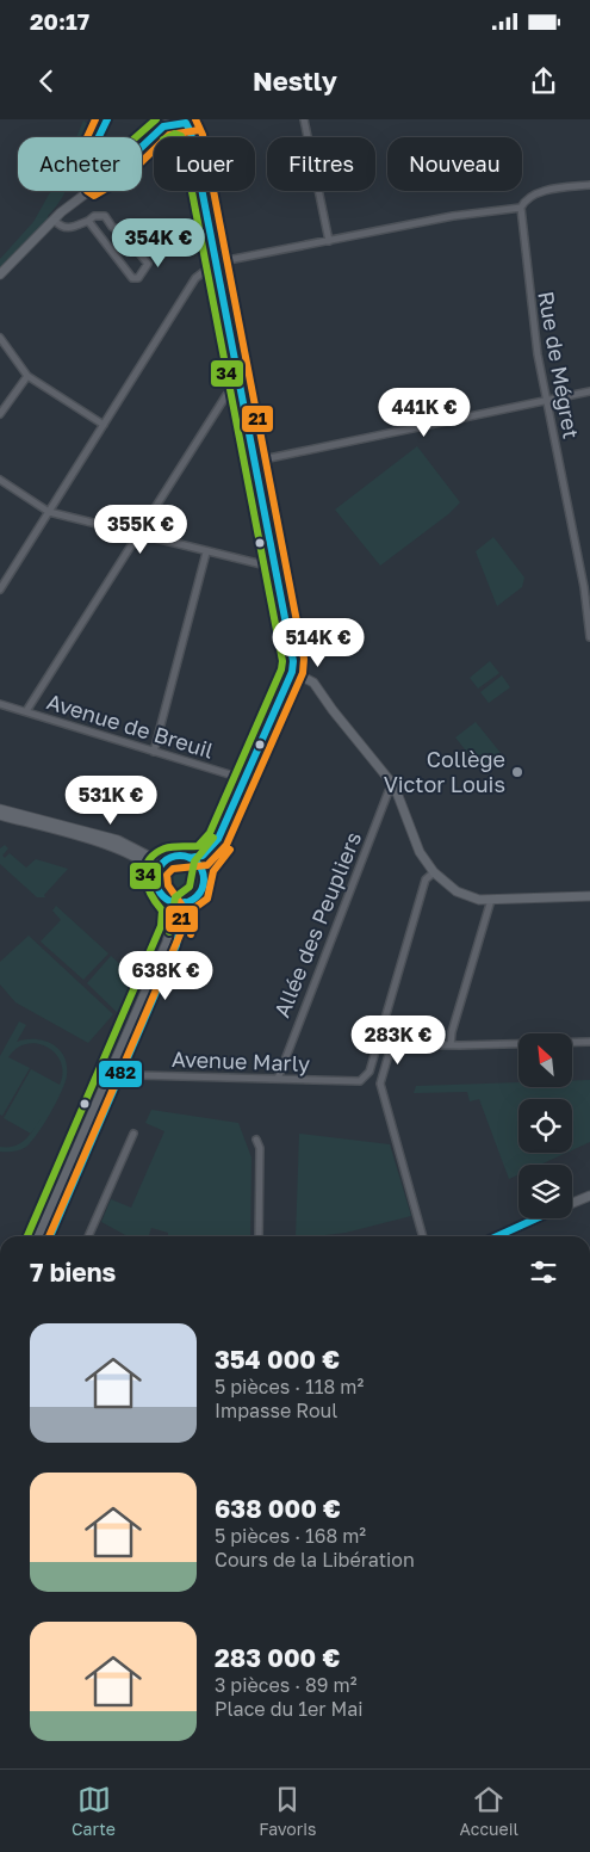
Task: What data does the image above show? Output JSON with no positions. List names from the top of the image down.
{
  "streets": {
    "street": [
      "Rue de Mégret",
      "Avenue de Breuil",
      "Allée des Peupliers",
      "Avenue Marly"
    ]
  },
  "crossings": [
    ["Allée des Peupliers", "Avenue Marly"]
  ],
  "places": ["Collège Victor Louis"],
  "lines": ["transit line 482", "transit line 21", "transit line 34"],
  "north": "top left",
  "page": {
    "status": "20:17",
    "header": "Nestly",
    "chip": [
      "Acheter",
      "Louer",
      "Filtres",
      "Nouveau"
    ],
    "price": [
      "354K €",
      "441K €",
      "355K €",
      "514K €",
      "531K €",
      "638K €",
      "283K €"
    ],
    "heading": "7 biens",
    "list": [
      {
        "name": "354 000 €",
        "note": "5 pièces · 118 m² · Impasse Roul"
      },
      {
        "name": "638 000 €",
        "note": "5 pièces · 168 m² · Cours de la Libération"
      },
      {
        "name": "283 000 €",
        "note": "3 pièces · 89 m² · Place du 1er Mai"
      }
    ],
    "tabs": ["Carte", "Favoris", "Accueil"]
  }
}
